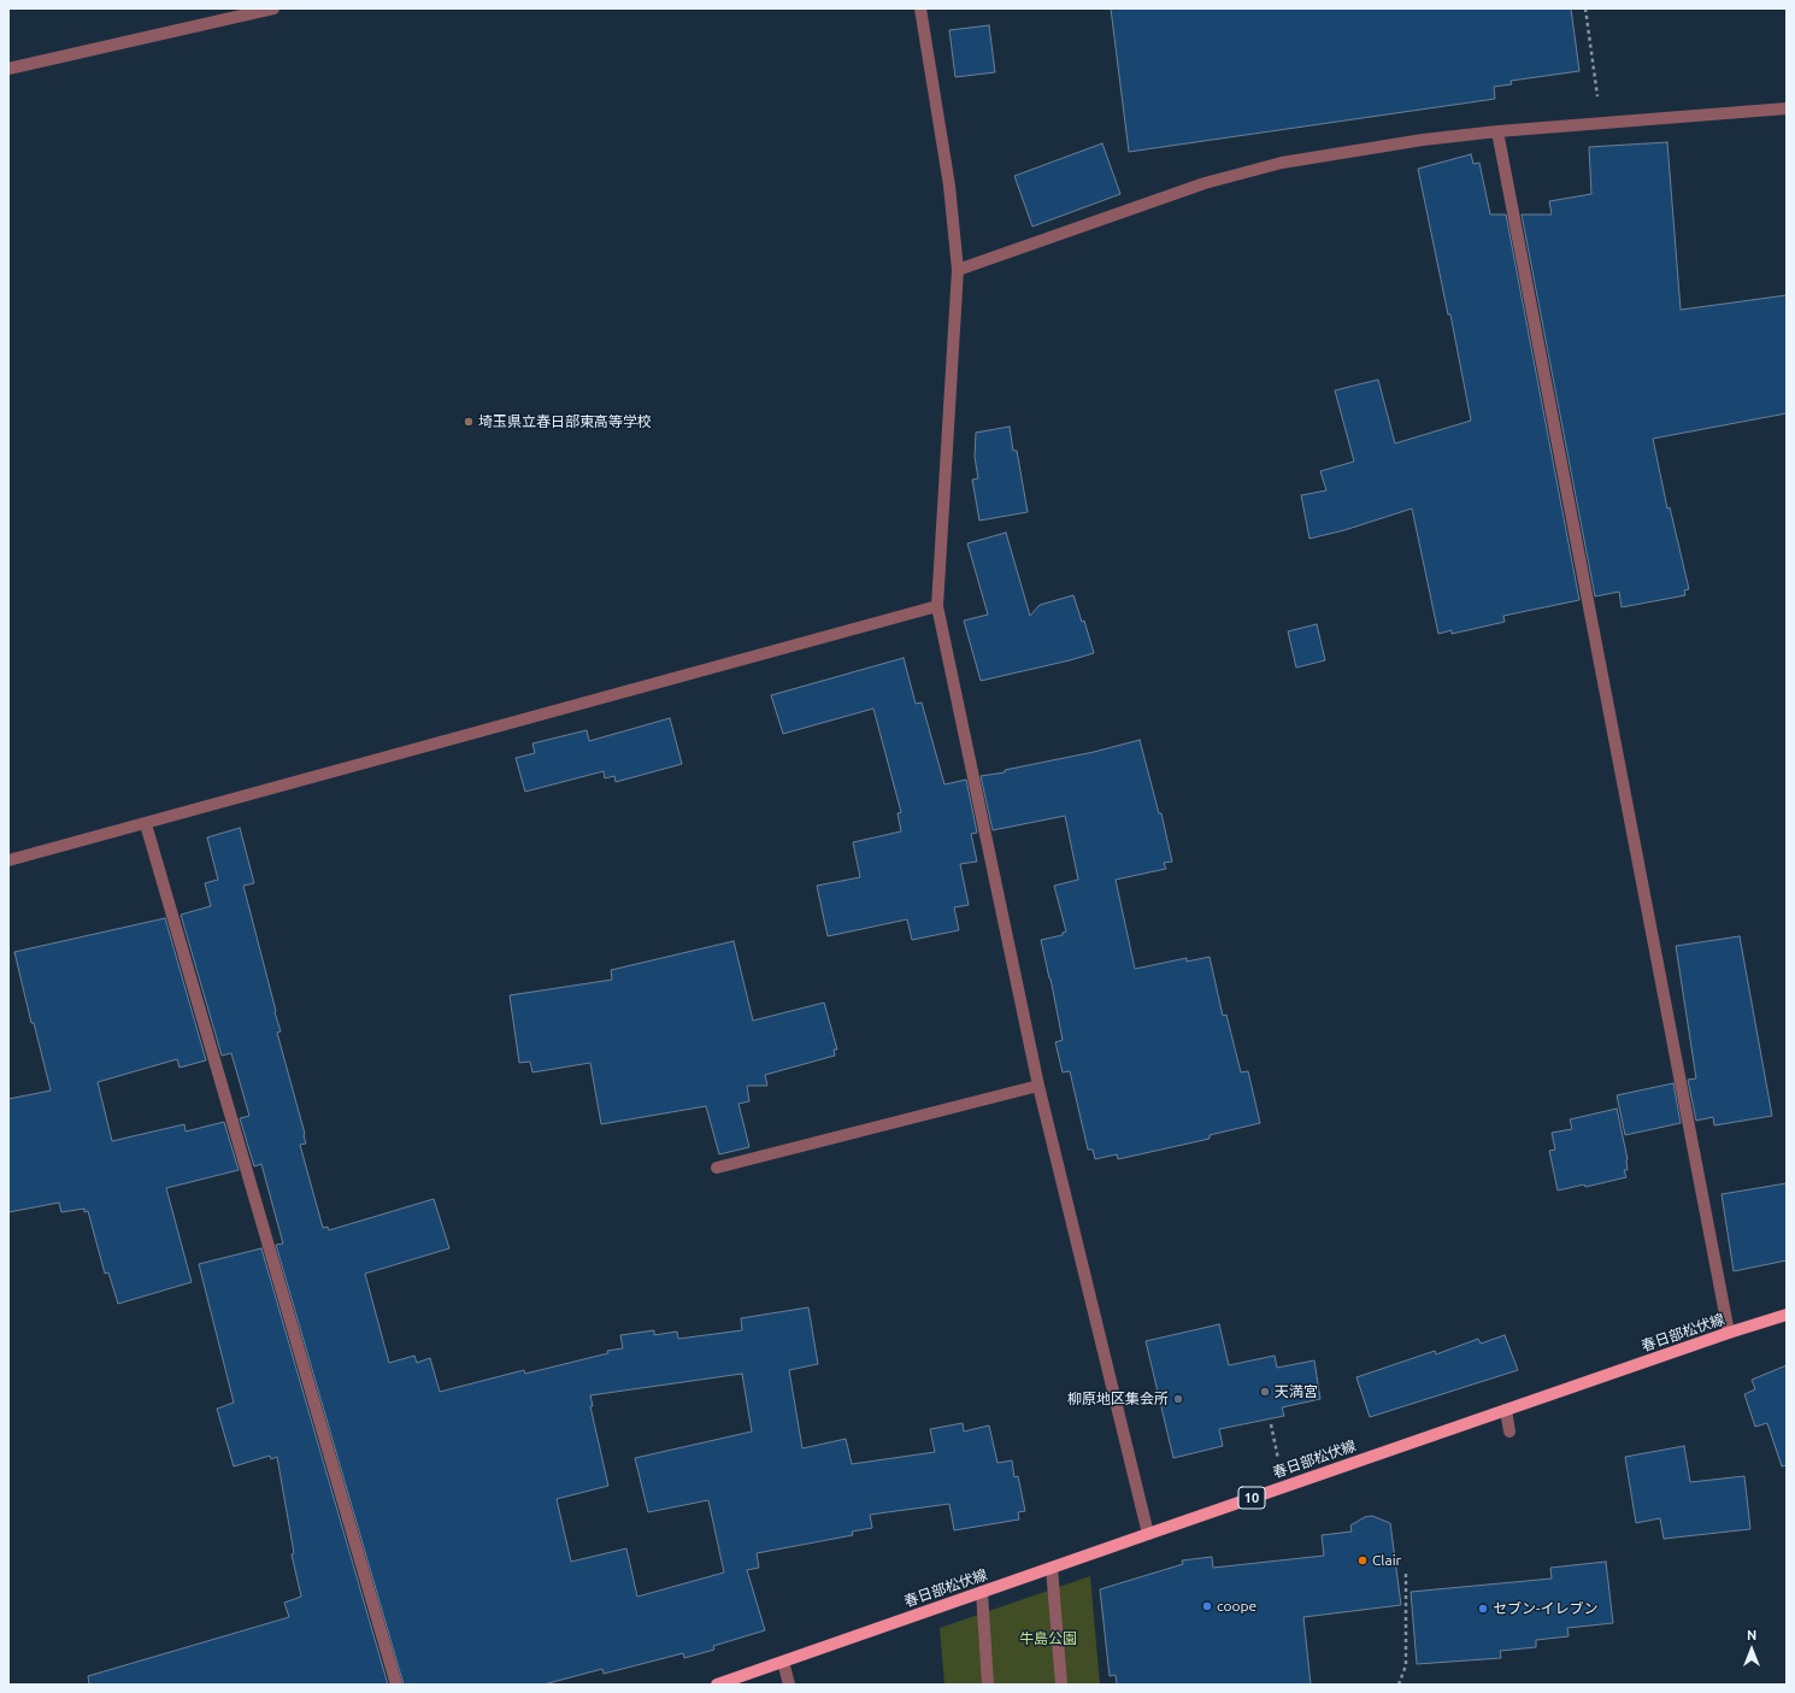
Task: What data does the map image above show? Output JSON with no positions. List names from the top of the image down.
{
  "streets": {
    "main road": ["春日部松伏線", "10"]
  },
  "parks": ["牛島公園"],
  "places": [
    "埼玉県立春日部東高等学校",
    "天満宮",
    "柳原地区集会所",
    "Clair",
    "coope",
    "セブン-イレブン"
  ],
  "north": "top"
}
